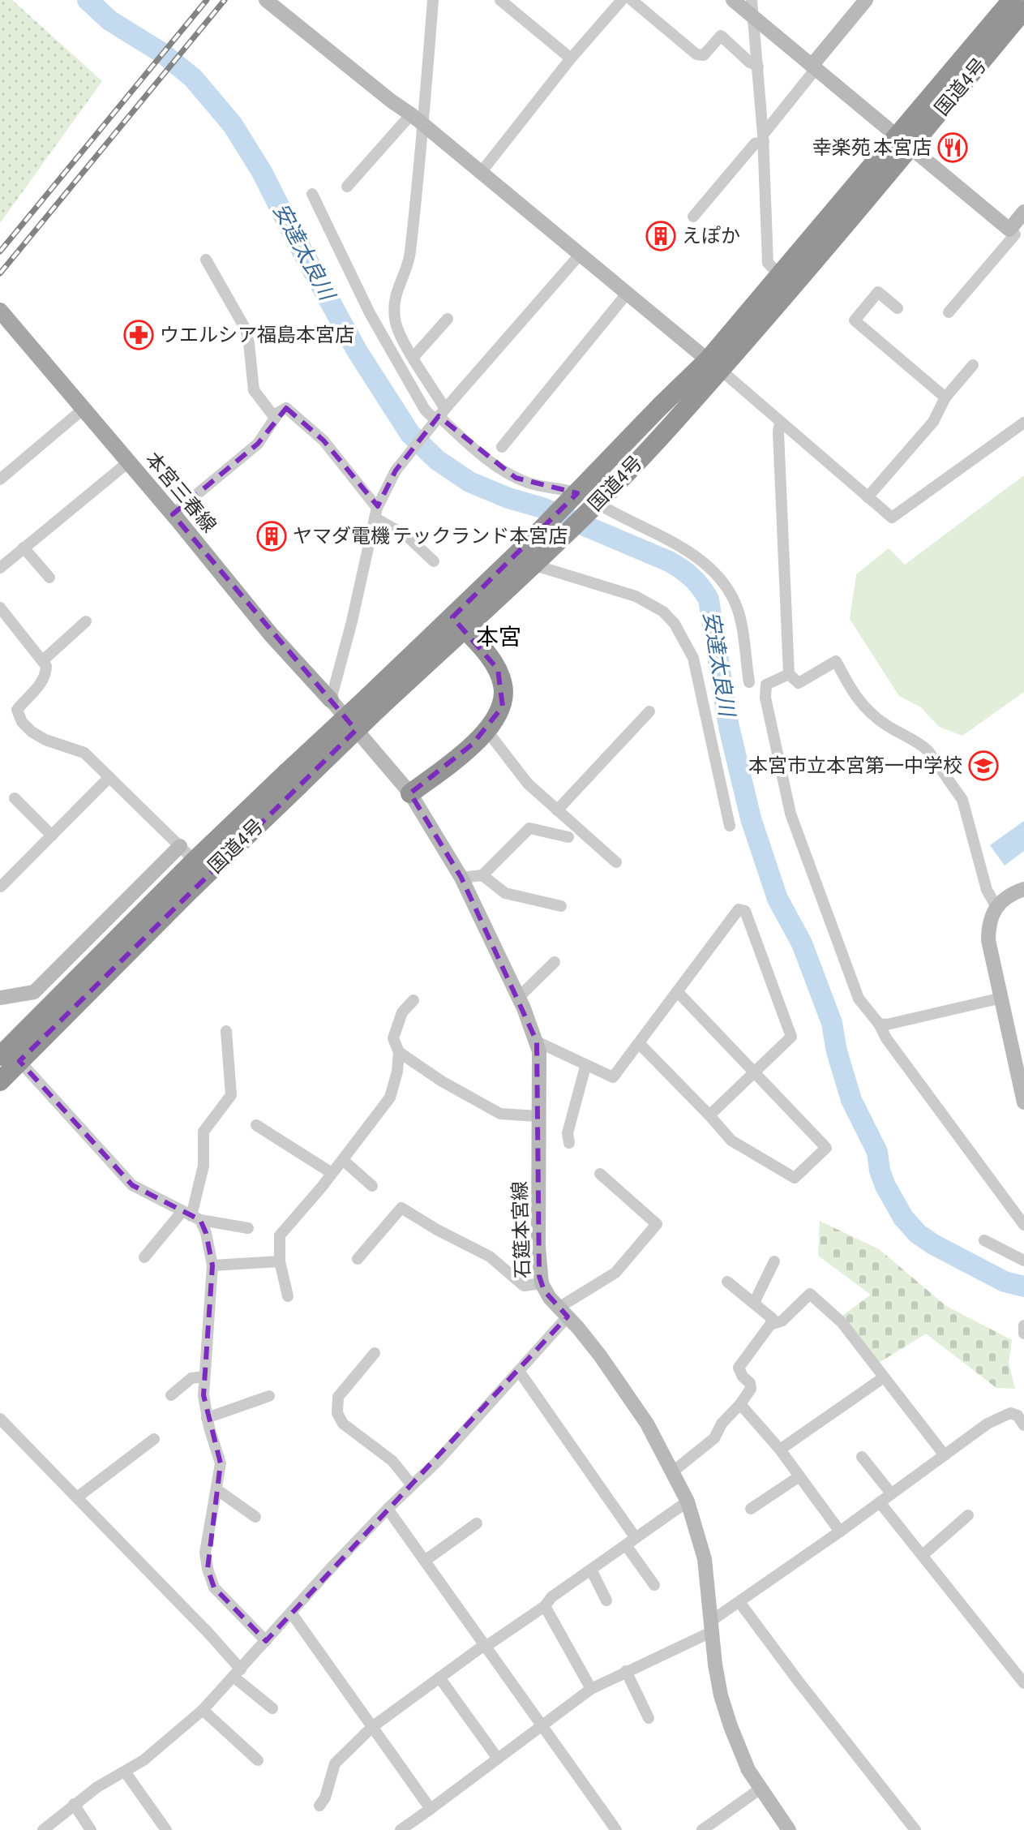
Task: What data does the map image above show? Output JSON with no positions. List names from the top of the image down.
{
  "streets": {
    "highway": ["国道4号"],
    "main road": ["本宮三春線"],
    "street": ["石筵本宮線"]
  },
  "crossings": [
    ["本宮三春線", "石筵本宮線"]
  ],
  "districts": ["本宮"],
  "water": ["安達太良川"],
  "places": {
    "restaurant": ["幸楽苑 本宮店"],
    "building": ["えぽか", "ヤマダ電機 テックランド本宮店"],
    "pharmacy": ["ウエルシア福島本宮店"],
    "school or university": ["本宮市立本宮第一中学校"]
  }
}
